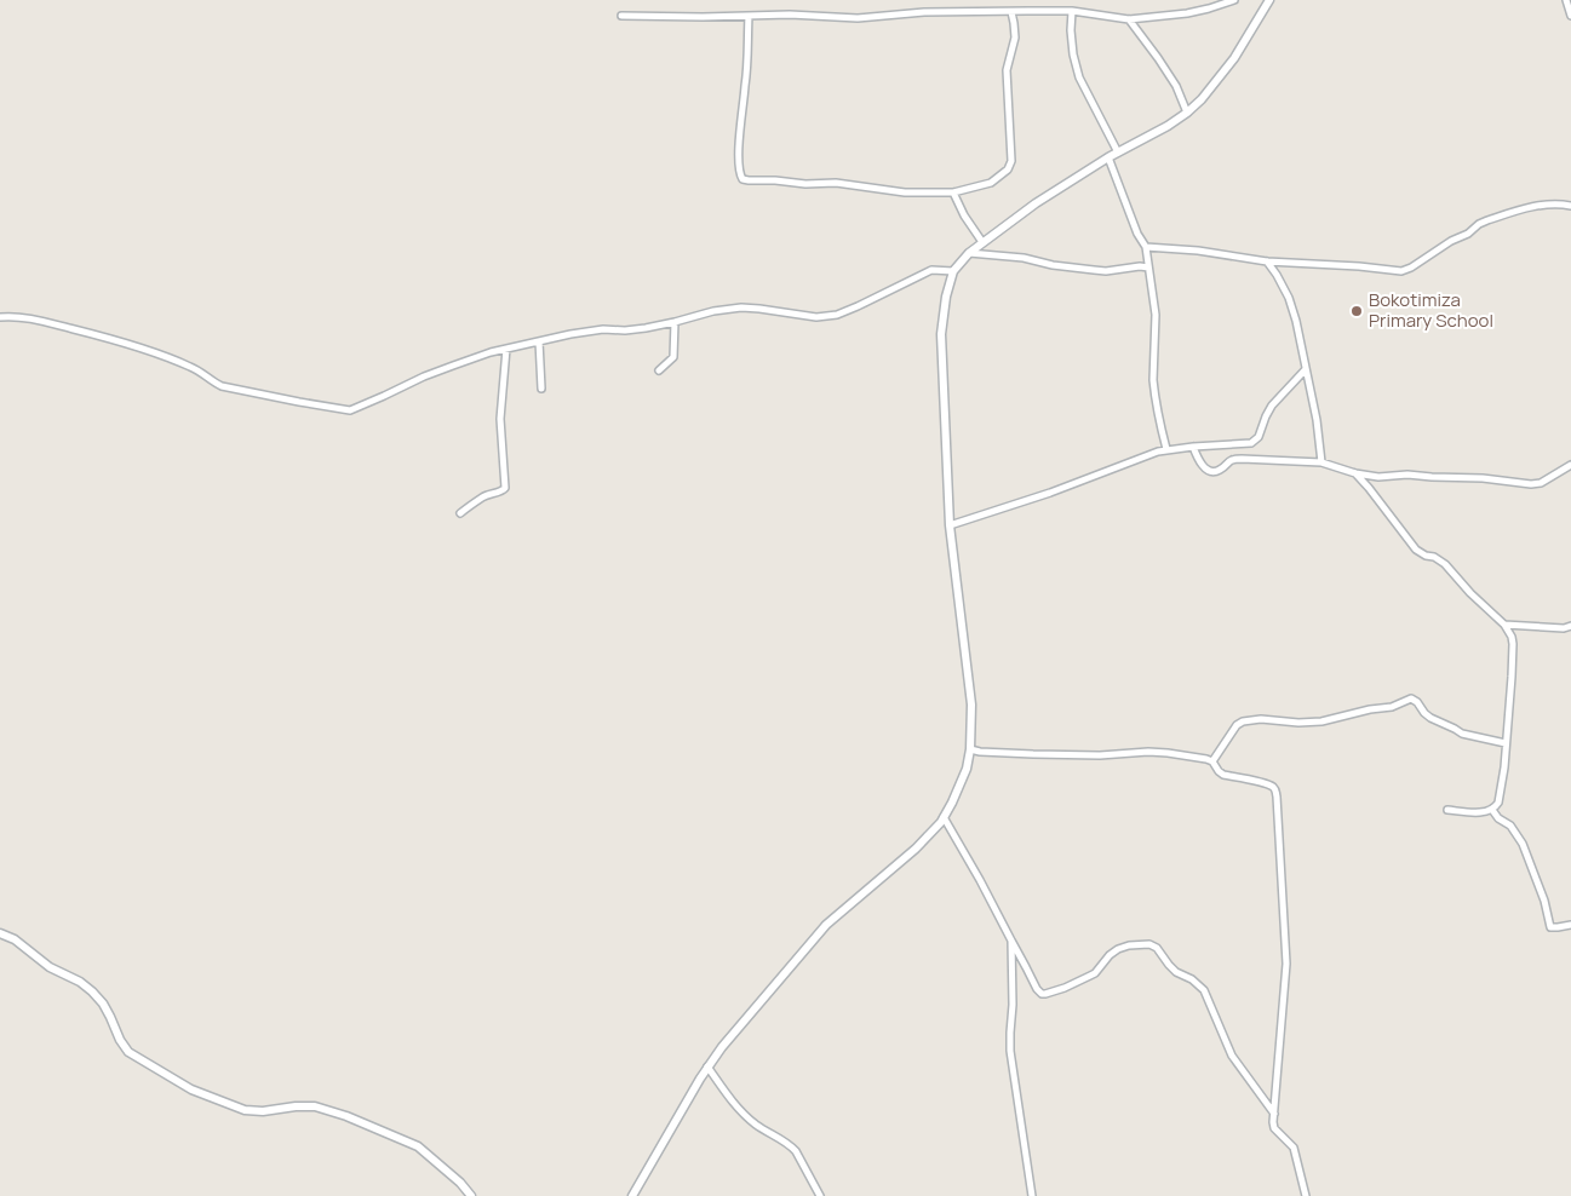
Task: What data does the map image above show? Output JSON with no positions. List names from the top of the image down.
{
  "places": ["Bokotimiza Primary School"]
}
